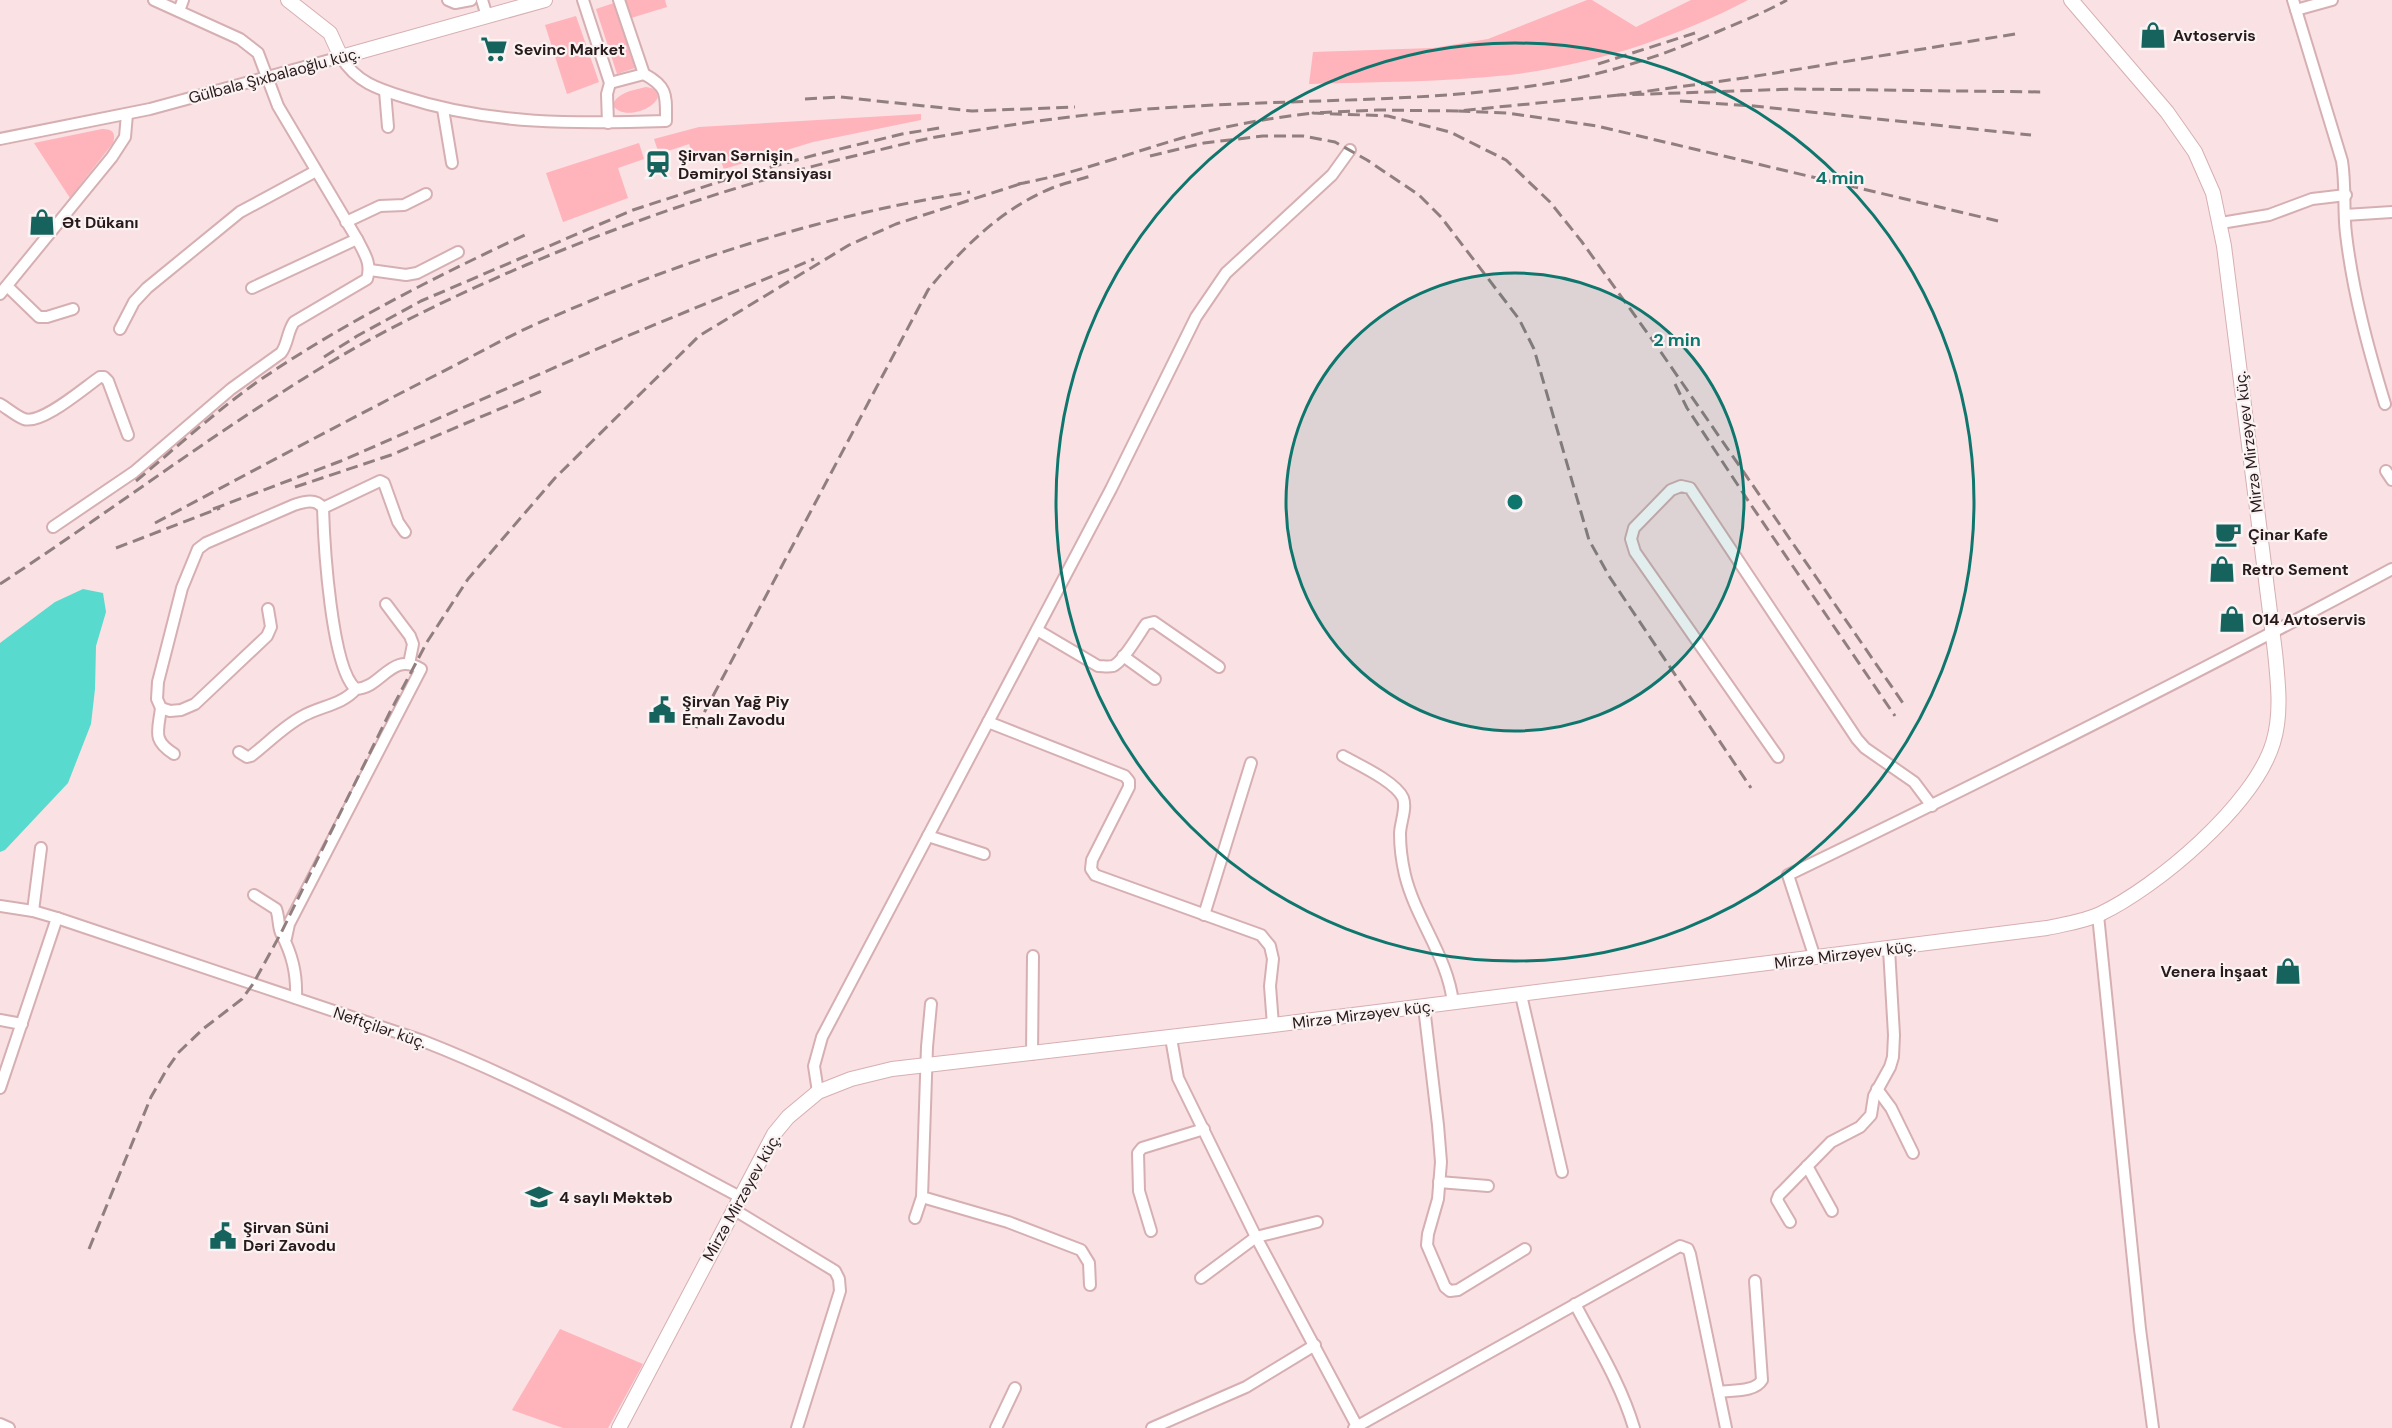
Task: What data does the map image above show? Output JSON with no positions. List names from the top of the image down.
{
  "streets": {
    "main road": ["Gülbala Şıxbalaoğlu küç.", "Mirzə Mirzəyev küç."],
    "street": ["Neftçilər küç."]
  },
  "crossings": [
    ["Mirzə Mirzəyev küç.", "Neftçilər küç."]
  ],
  "places": {
    "shop": [
      "Avtoservis",
      "Ət Dükanı",
      "Retro Sement",
      "014 Avtoservis",
      "Venera İnşaat"
    ],
    "supermarket": ["Sevinc Market"],
    "station": ["Şirvan Sərnişin Dəmiryol Stansiyası"],
    "cafe": ["Çinar Kafe"],
    "public building": ["Şirvan Yağ Piy Emalı Zavodu", "Şirvan Süni Dəri Zavodu"],
    "school or university": ["4 saylı Məktəb"]
  },
  "rings": ["4 min", "2 min"]
}
